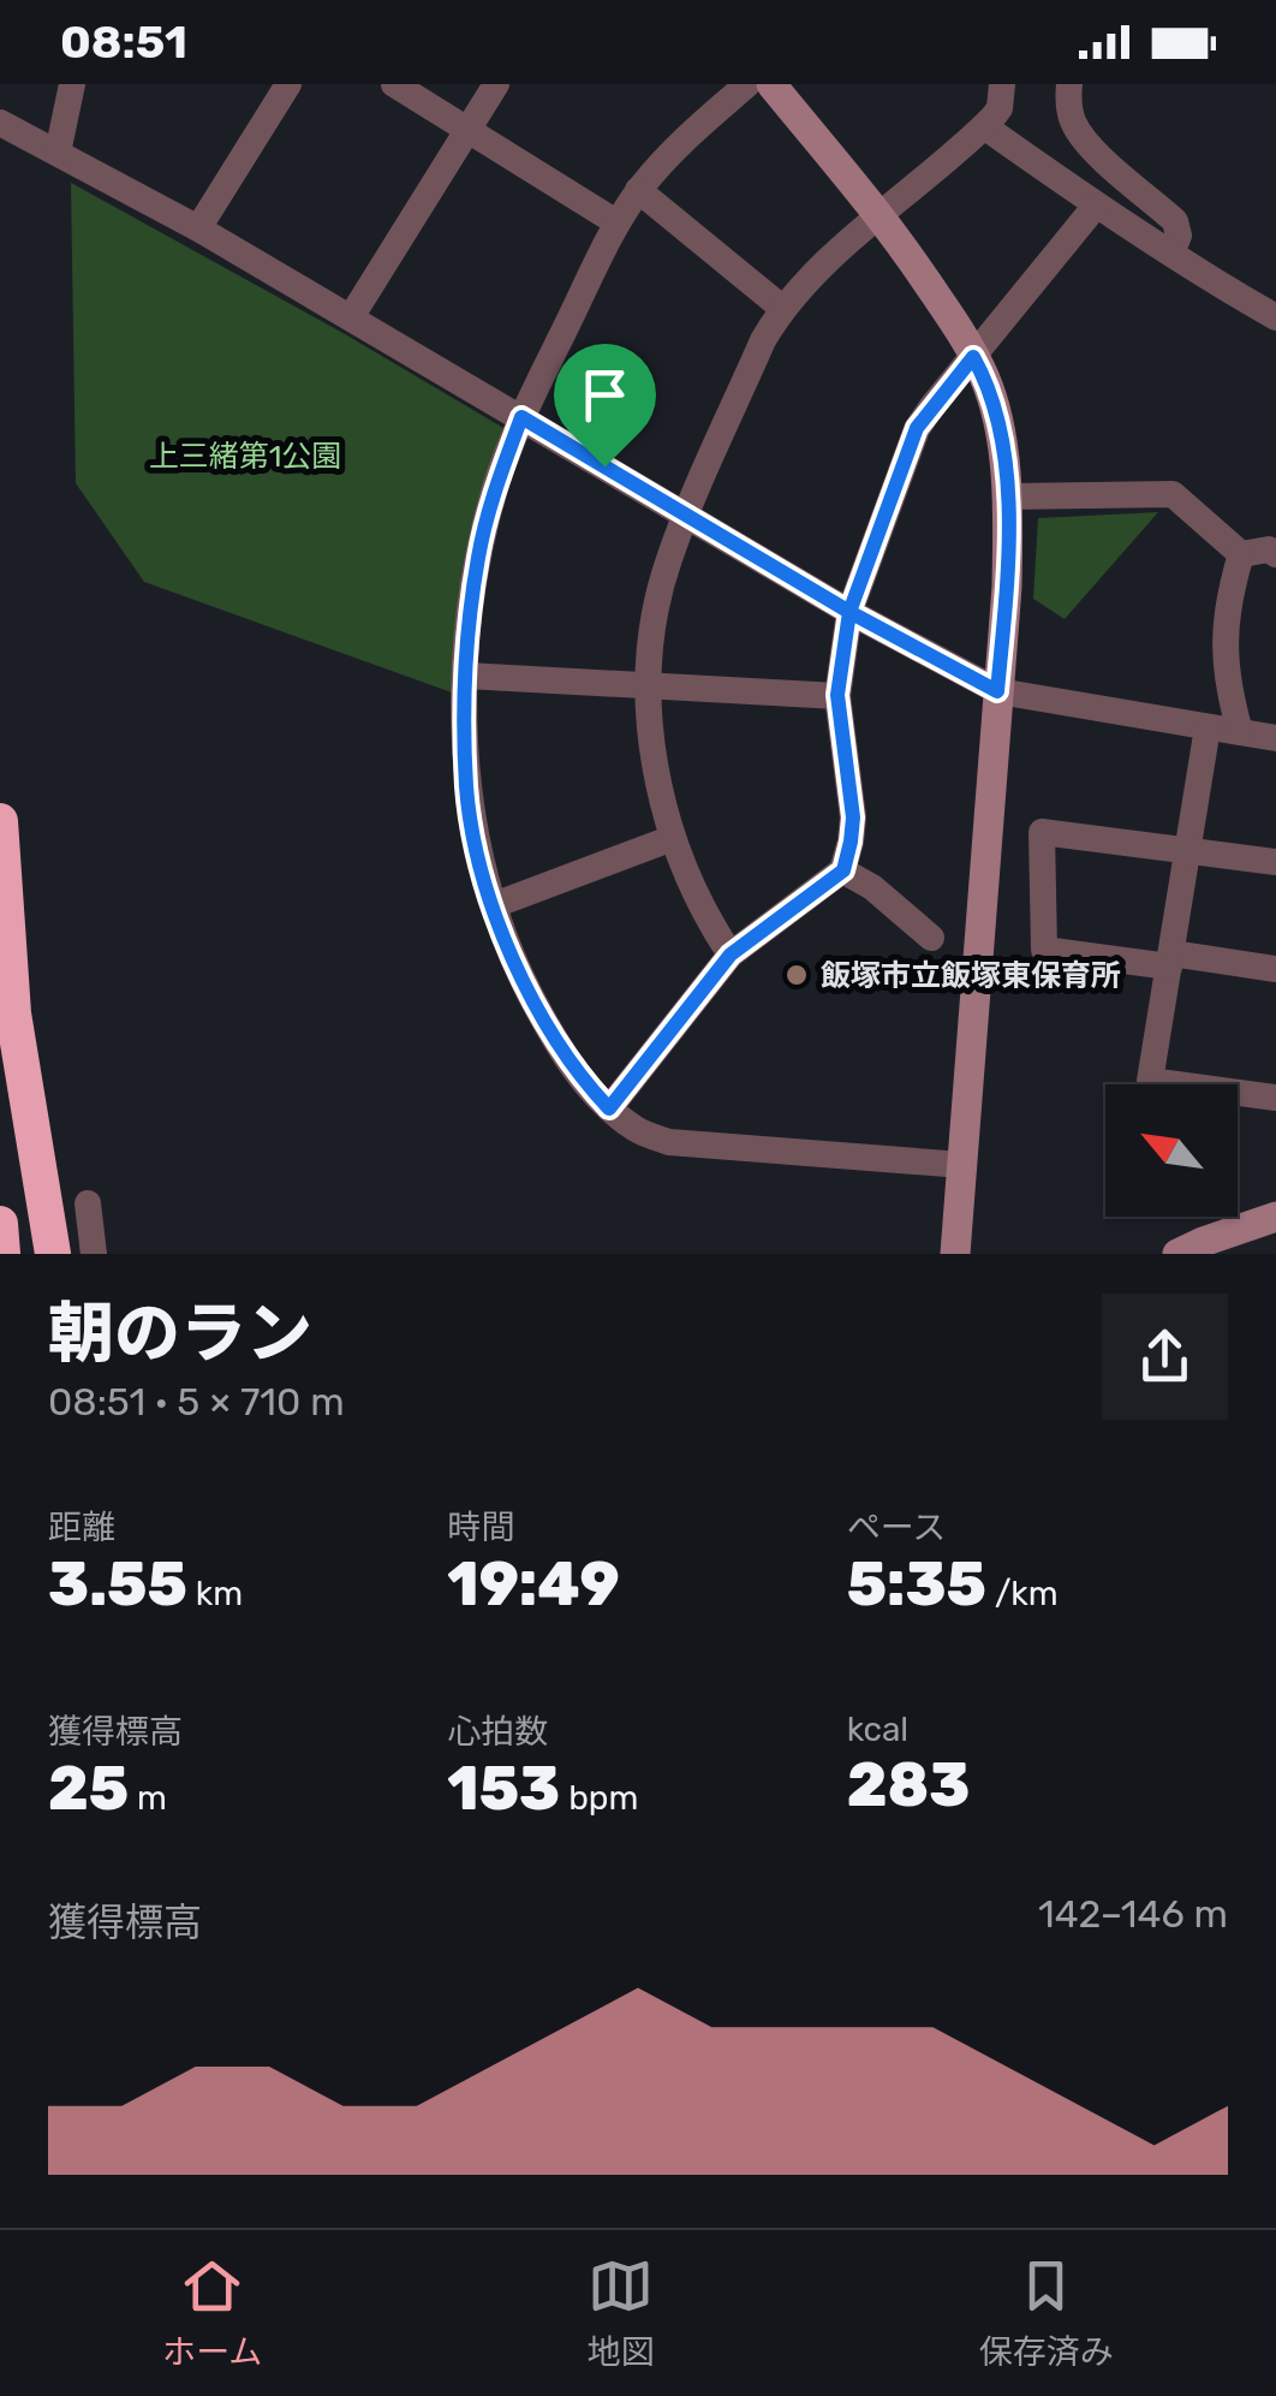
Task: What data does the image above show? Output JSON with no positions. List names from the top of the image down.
{
  "parks": ["上三緒第1公園"],
  "places": ["飯塚市立飯塚東保育所"],
  "north": "top left",
  "page": {
    "status": "08:51",
    "heading": ["朝のラン", "08:51 · 5 × 710 m"],
    "stats": [
      ["距離", "3.55 km"],
      ["時間", "19:49"],
      ["ペース", "5:35 /km"],
      ["獲得標高", "25 m"],
      ["心拍数", "153 bpm"],
      ["kcal", "283"]
    ],
    "chart": ["獲得標高", "142–146 m"],
    "tabs": ["ホーム", "地図", "保存済み"]
  }
}
